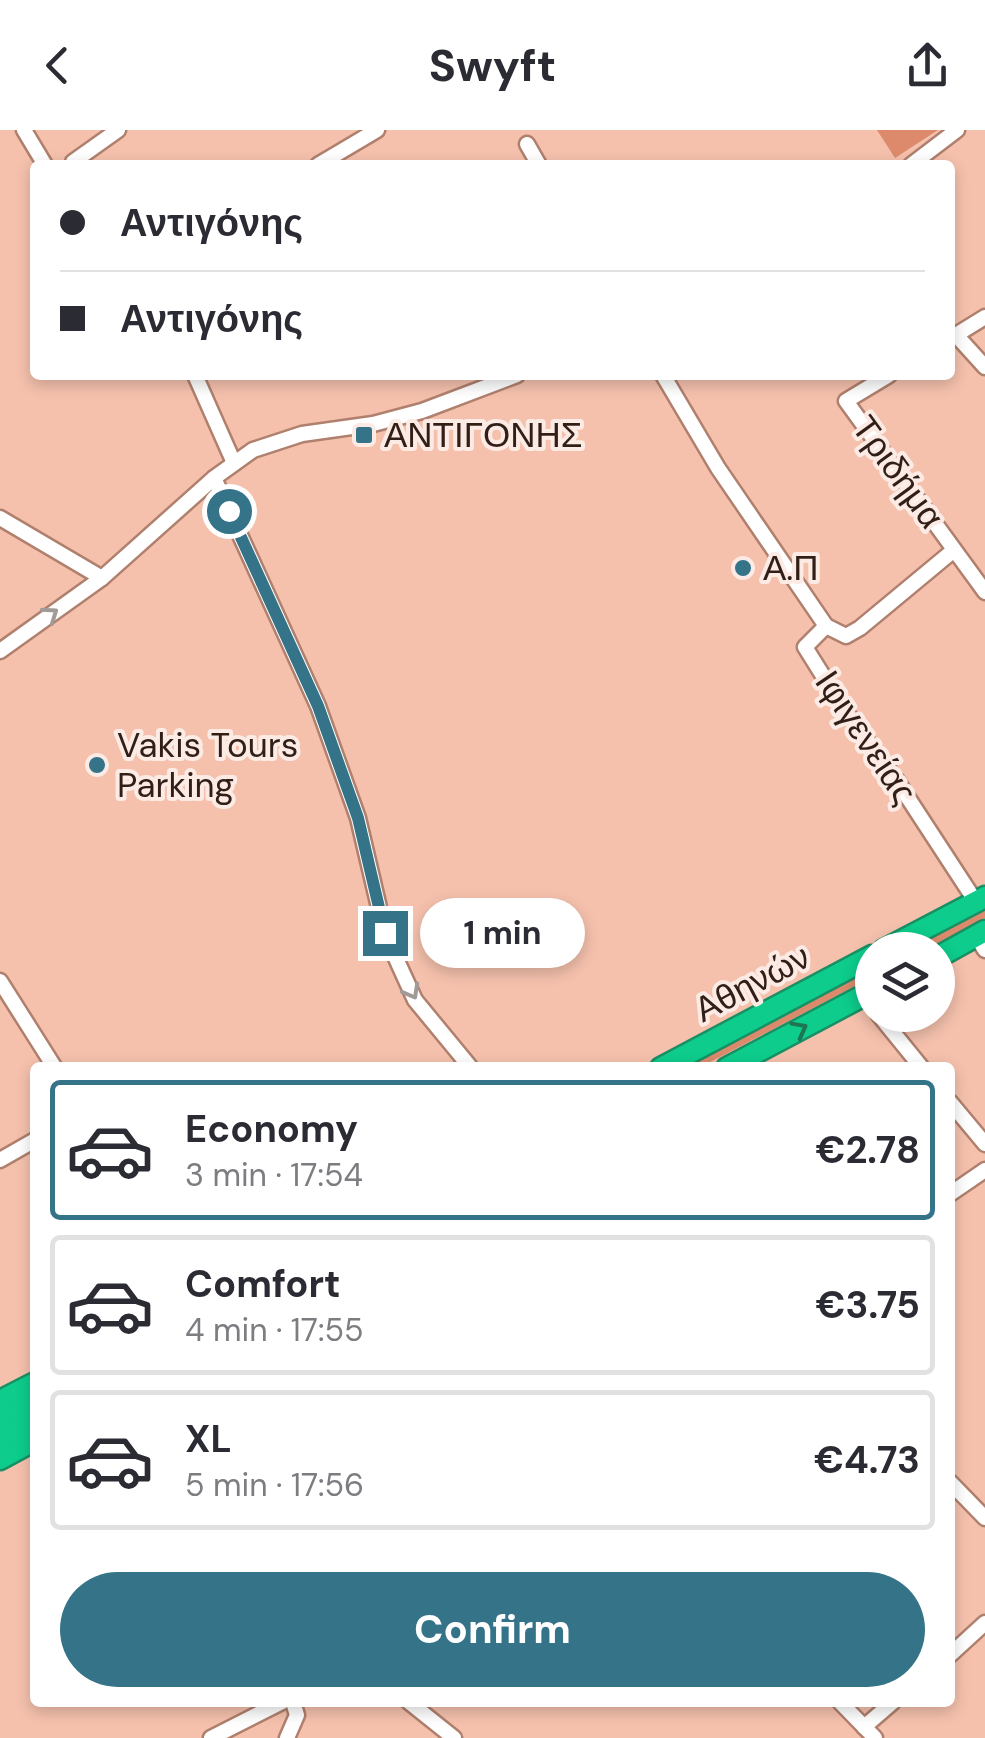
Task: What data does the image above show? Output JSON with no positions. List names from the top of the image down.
{
  "streets": {
    "highway": ["Αθηνών"],
    "street": ["Τριδήμα", "Ιφιγενείας"]
  },
  "places": {
    "transit": ["ΑΝΤΙΓΟΝΗΣ"],
    "other": ["Α.Π", "Vakis Tours Parking"]
  },
  "page": {
    "header": "Swyft",
    "banner": ["Αντιγόνης", "Αντιγόνης"],
    "bubble": "1 min",
    "list": [
      {
        "name": "Economy",
        "note": "3 min · 17:54",
        "value": "€2.78"
      },
      {
        "name": "Comfort",
        "note": "4 min · 17:55",
        "value": "€3.75"
      },
      {
        "name": "XL",
        "note": "5 min · 17:56",
        "value": "€4.73"
      }
    ],
    "buttons": "Confirm"
  }
}
